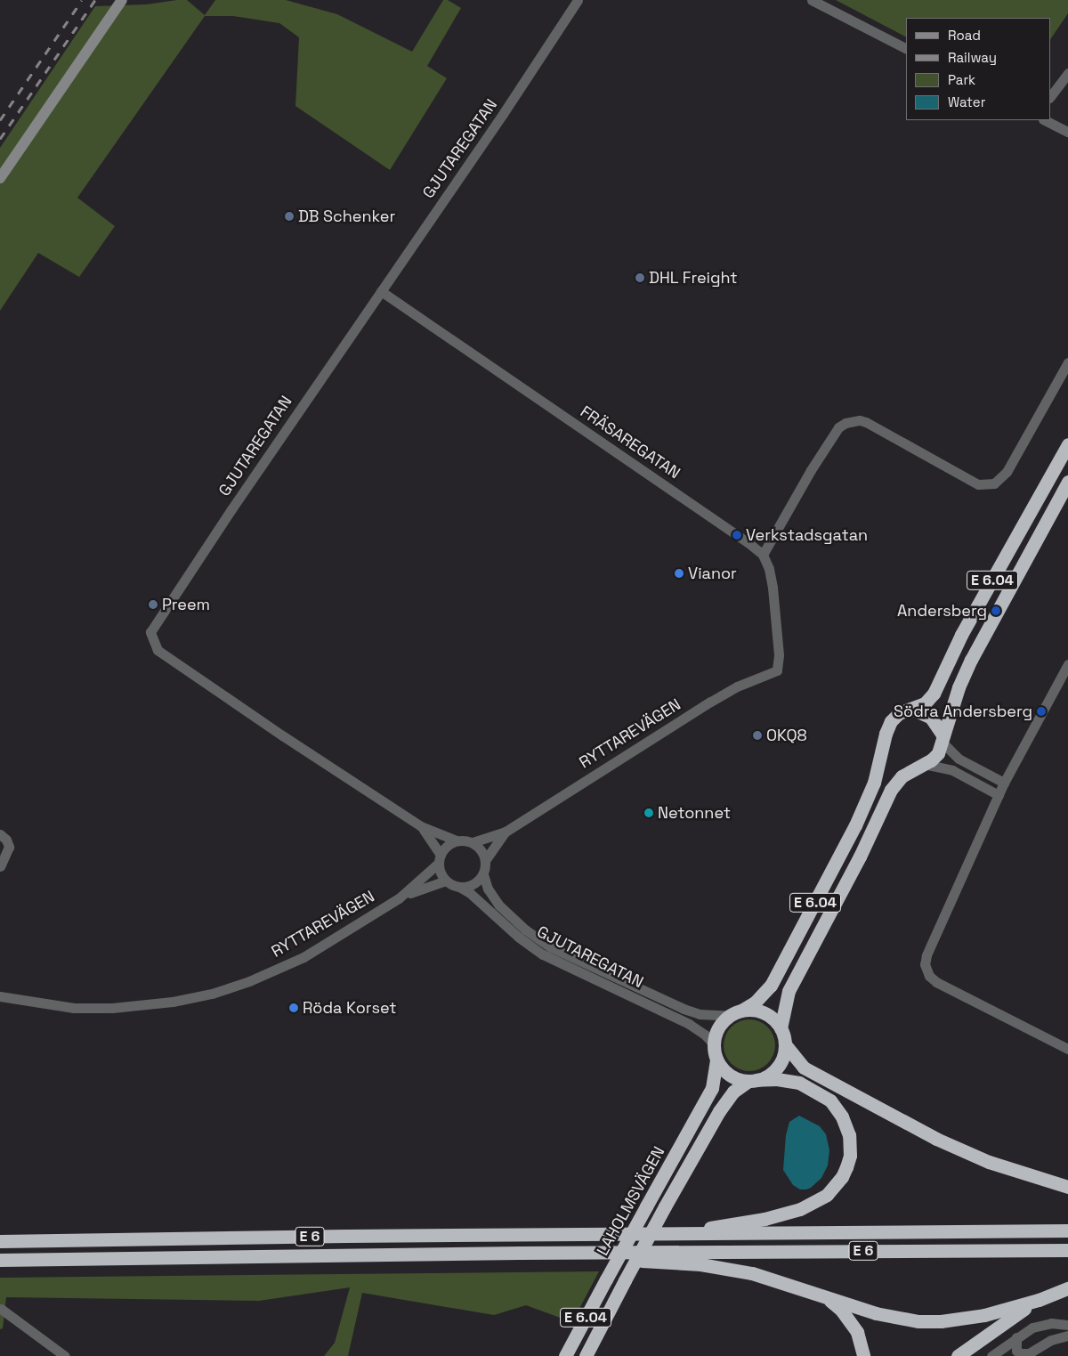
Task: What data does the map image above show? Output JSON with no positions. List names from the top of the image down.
{
  "streets": {
    "highway": ["E 6.04", "LAHOLMSVÄGEN", "E 6"],
    "street": ["GJUTAREGATAN", "FRÄSAREGATAN", "RYTTAREVÄGEN"]
  },
  "crossings": [
    ["GJUTAREGATAN", "FRÄSAREGATAN"],
    ["GJUTAREGATAN", "E 6.04"],
    ["GJUTAREGATAN", "RYTTAREVÄGEN"],
    ["GJUTAREGATAN", "LAHOLMSVÄGEN"],
    ["FRÄSAREGATAN", "RYTTAREVÄGEN"],
    ["E 6.04", "LAHOLMSVÄGEN"]
  ],
  "places": [
    "DB Schenker",
    "DHL Freight",
    "Verkstadsgatan",
    "Vianor",
    "Preem",
    "Andersberg",
    "Södra Andersberg",
    "OKQ8",
    "Netonnet",
    "Röda Korset"
  ],
  "legend": [
    "Road",
    "Railway",
    "Park",
    "Water"
  ]
}
